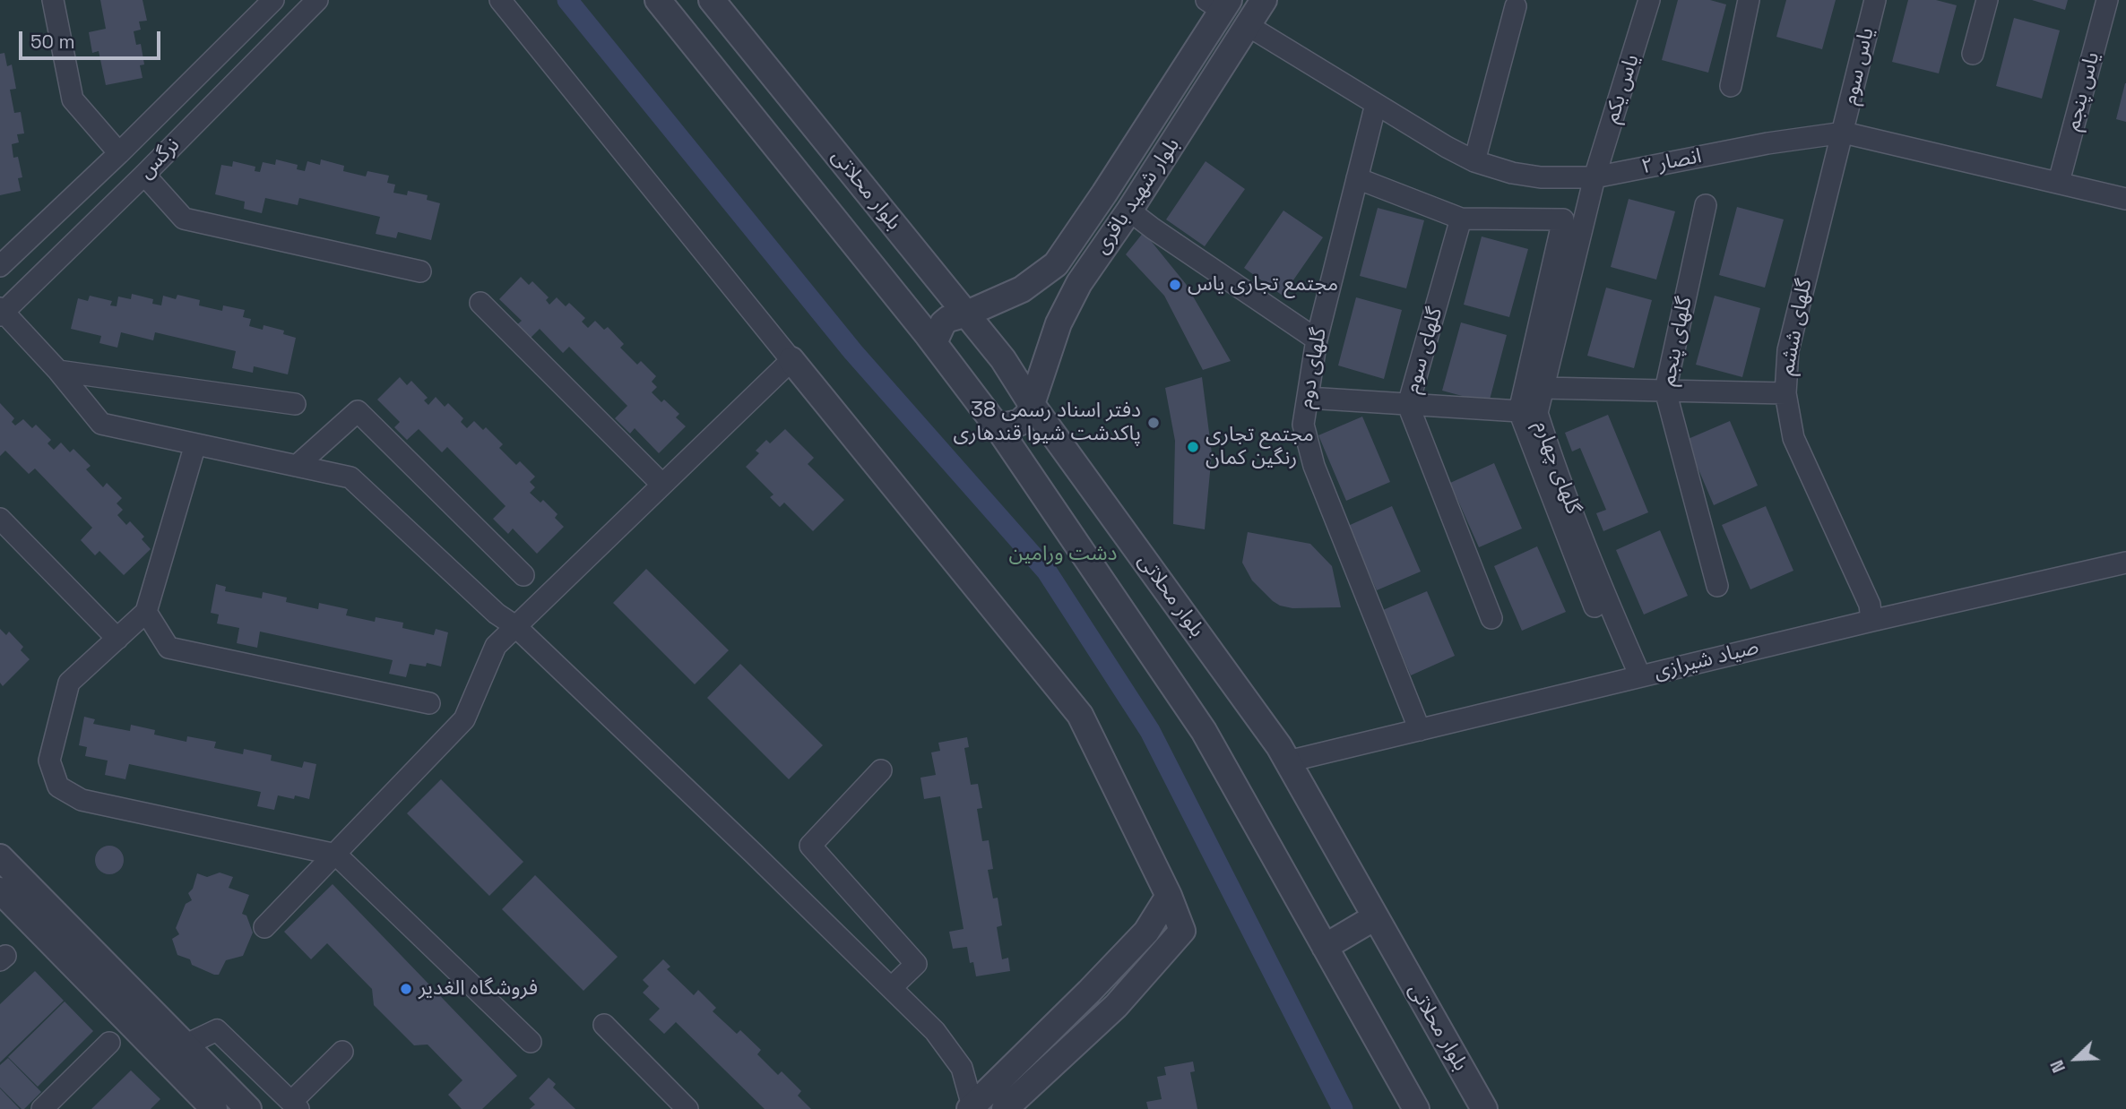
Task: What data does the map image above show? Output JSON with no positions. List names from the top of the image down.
{
  "streets": {
    "street": [
      "یاس سوم",
      "یاس یکم",
      "یاس پنجم",
      "نرگس",
      "انصار ۲",
      "بلوار محلاتی",
      "بلوار شهید باقری",
      "گلهای ششم",
      "گلهای پنجم",
      "گلهای سوم",
      "گلهای دوم",
      "گلهای چهارم",
      "صیاد شیرازی"
    ]
  },
  "crossings": [
    ["یاس سوم", "انصار ۲"],
    ["یاس سوم", "گلهای ششم"],
    ["یاس یکم", "انصار ۲"],
    ["یاس یکم", "گلهای چهارم"],
    ["یاس پنجم", "انصار ۲"],
    ["انصار ۲", "بلوار شهید باقری"],
    ["انصار ۲", "گلهای ششم"],
    ["انصار ۲", "گلهای دوم"],
    ["انصار ۲", "گلهای چهارم"],
    ["بلوار محلاتی", "بلوار شهید باقری"],
    ["بلوار محلاتی", "صیاد شیرازی"],
    ["گلهای ششم", "صیاد شیرازی"],
    ["گلهای دوم", "صیاد شیرازی"],
    ["گلهای چهارم", "صیاد شیرازی"]
  ],
  "parks": ["دشت ورامین"],
  "places": [
    "مجتمع تجاری یاس",
    "دفتر اسناد رسمی 38 پاکدشت شیوا قندهاری",
    "مجتمع تجاری رنگین کمان",
    "فروشگاه الغدیر"
  ],
  "scale_bar": "50 m",
  "north": "bottom left"
}
